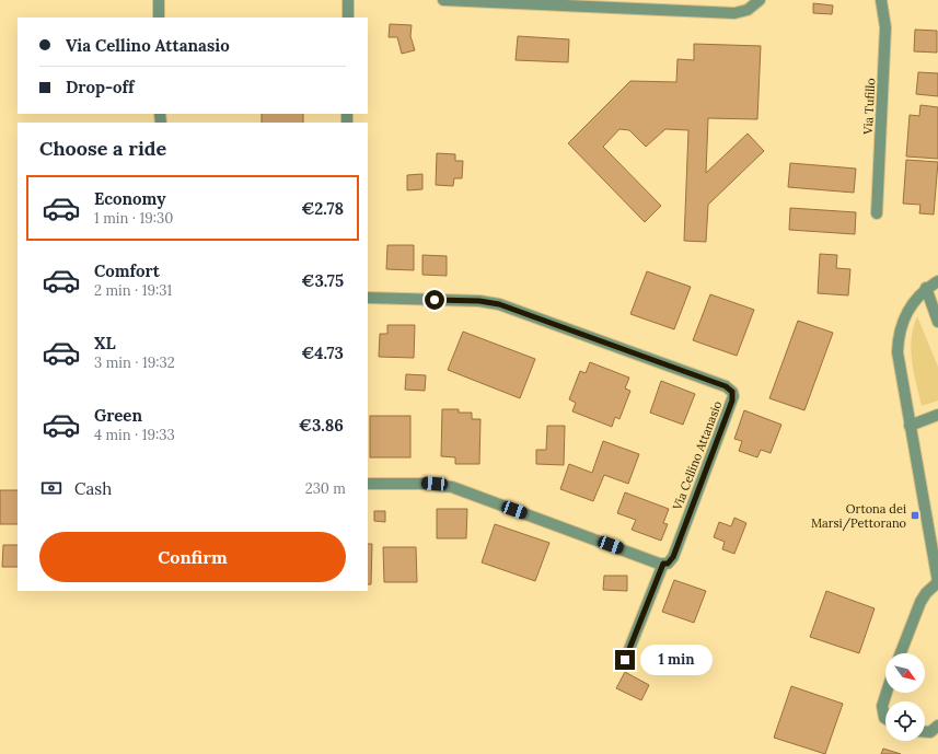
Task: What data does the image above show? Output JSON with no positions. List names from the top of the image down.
{
  "streets": {
    "street": ["Via Tufillo", "Via Cellino Attanasio"]
  },
  "places": {
    "transit": ["Ortona dei Marsi/Pettorano"]
  },
  "north": "bottom right",
  "page": {
    "banner": ["Via Cellino Attanasio", "Drop-off"],
    "heading": "Choose a ride",
    "list": [
      {
        "name": "Economy",
        "note": "1 min · 19:30",
        "value": "€2.78"
      },
      {
        "name": "Comfort",
        "note": "2 min · 19:31",
        "value": "€3.75"
      },
      {
        "name": "XL",
        "note": "3 min · 19:32",
        "value": "€4.73"
      },
      {
        "name": "Green",
        "note": "4 min · 19:33",
        "value": "€3.86"
      }
    ],
    "pay": ["Cash", "230 m"],
    "buttons": "Confirm",
    "bubble": "1 min"
  }
}
